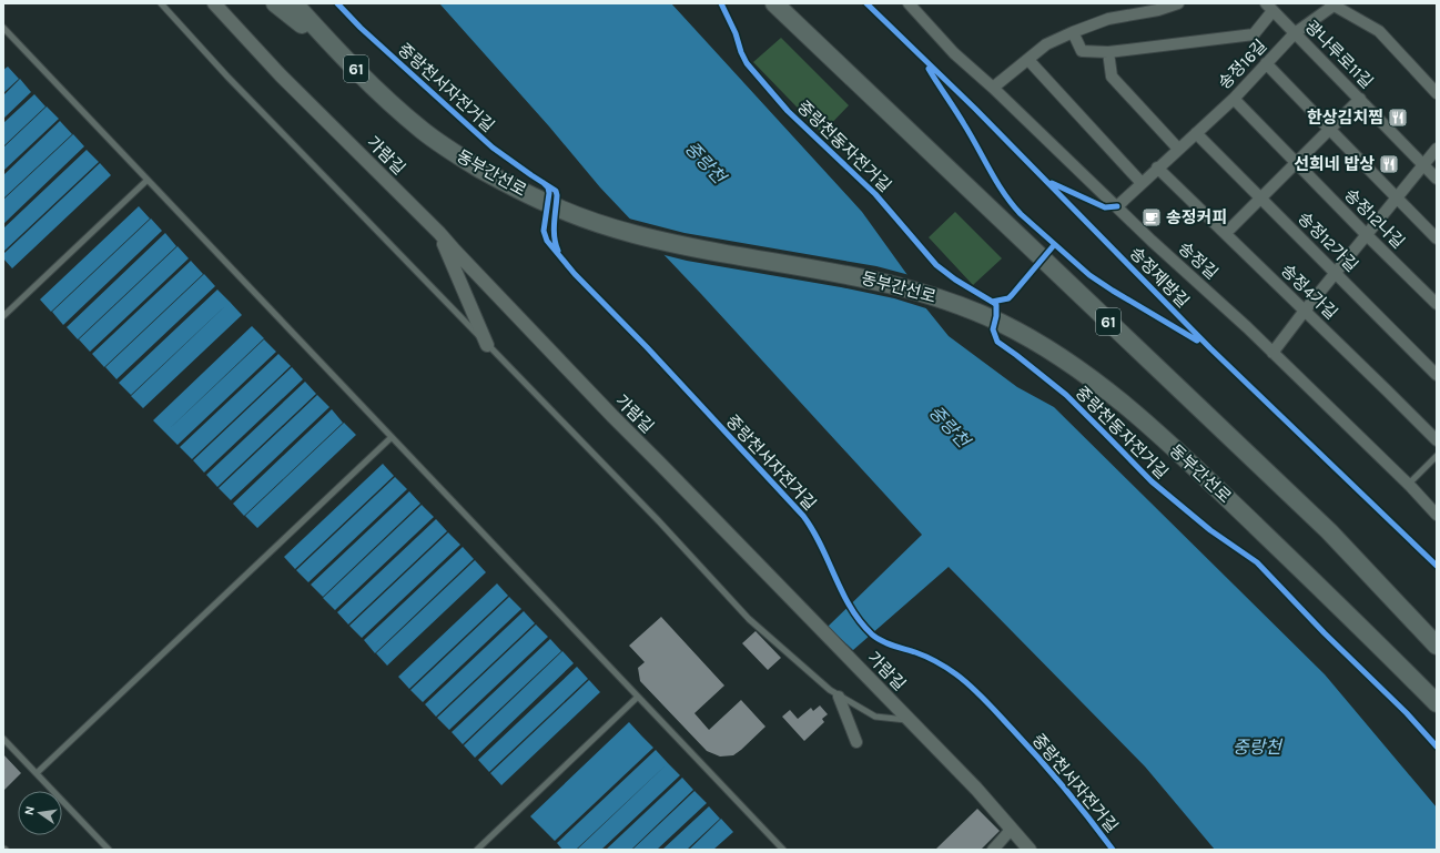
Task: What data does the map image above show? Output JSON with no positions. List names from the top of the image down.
{
  "streets": {
    "highway": ["61", "동부간선로"],
    "street": [
      "광나루로11길",
      "송정16길",
      "가람길",
      "송정12나길",
      "송정12가길",
      "송정길",
      "송정4가길"
    ],
    "cycle path": ["중랑천서자전거길", "중랑천동자전거길", "송정제방길"]
  },
  "crossings": [
    ["광나루로11길", "송정16길"],
    ["송정16길", "송정12나길"],
    ["송정16길", "송정12가길"],
    ["송정16길", "송정길"],
    ["송정16길", "송정4가길"]
  ],
  "water": ["중랑천"],
  "places": {
    "restaurant": ["한상김치찜", "선희네 밥상"],
    "cafe": ["송정커피"]
  },
  "north": "left"
}
